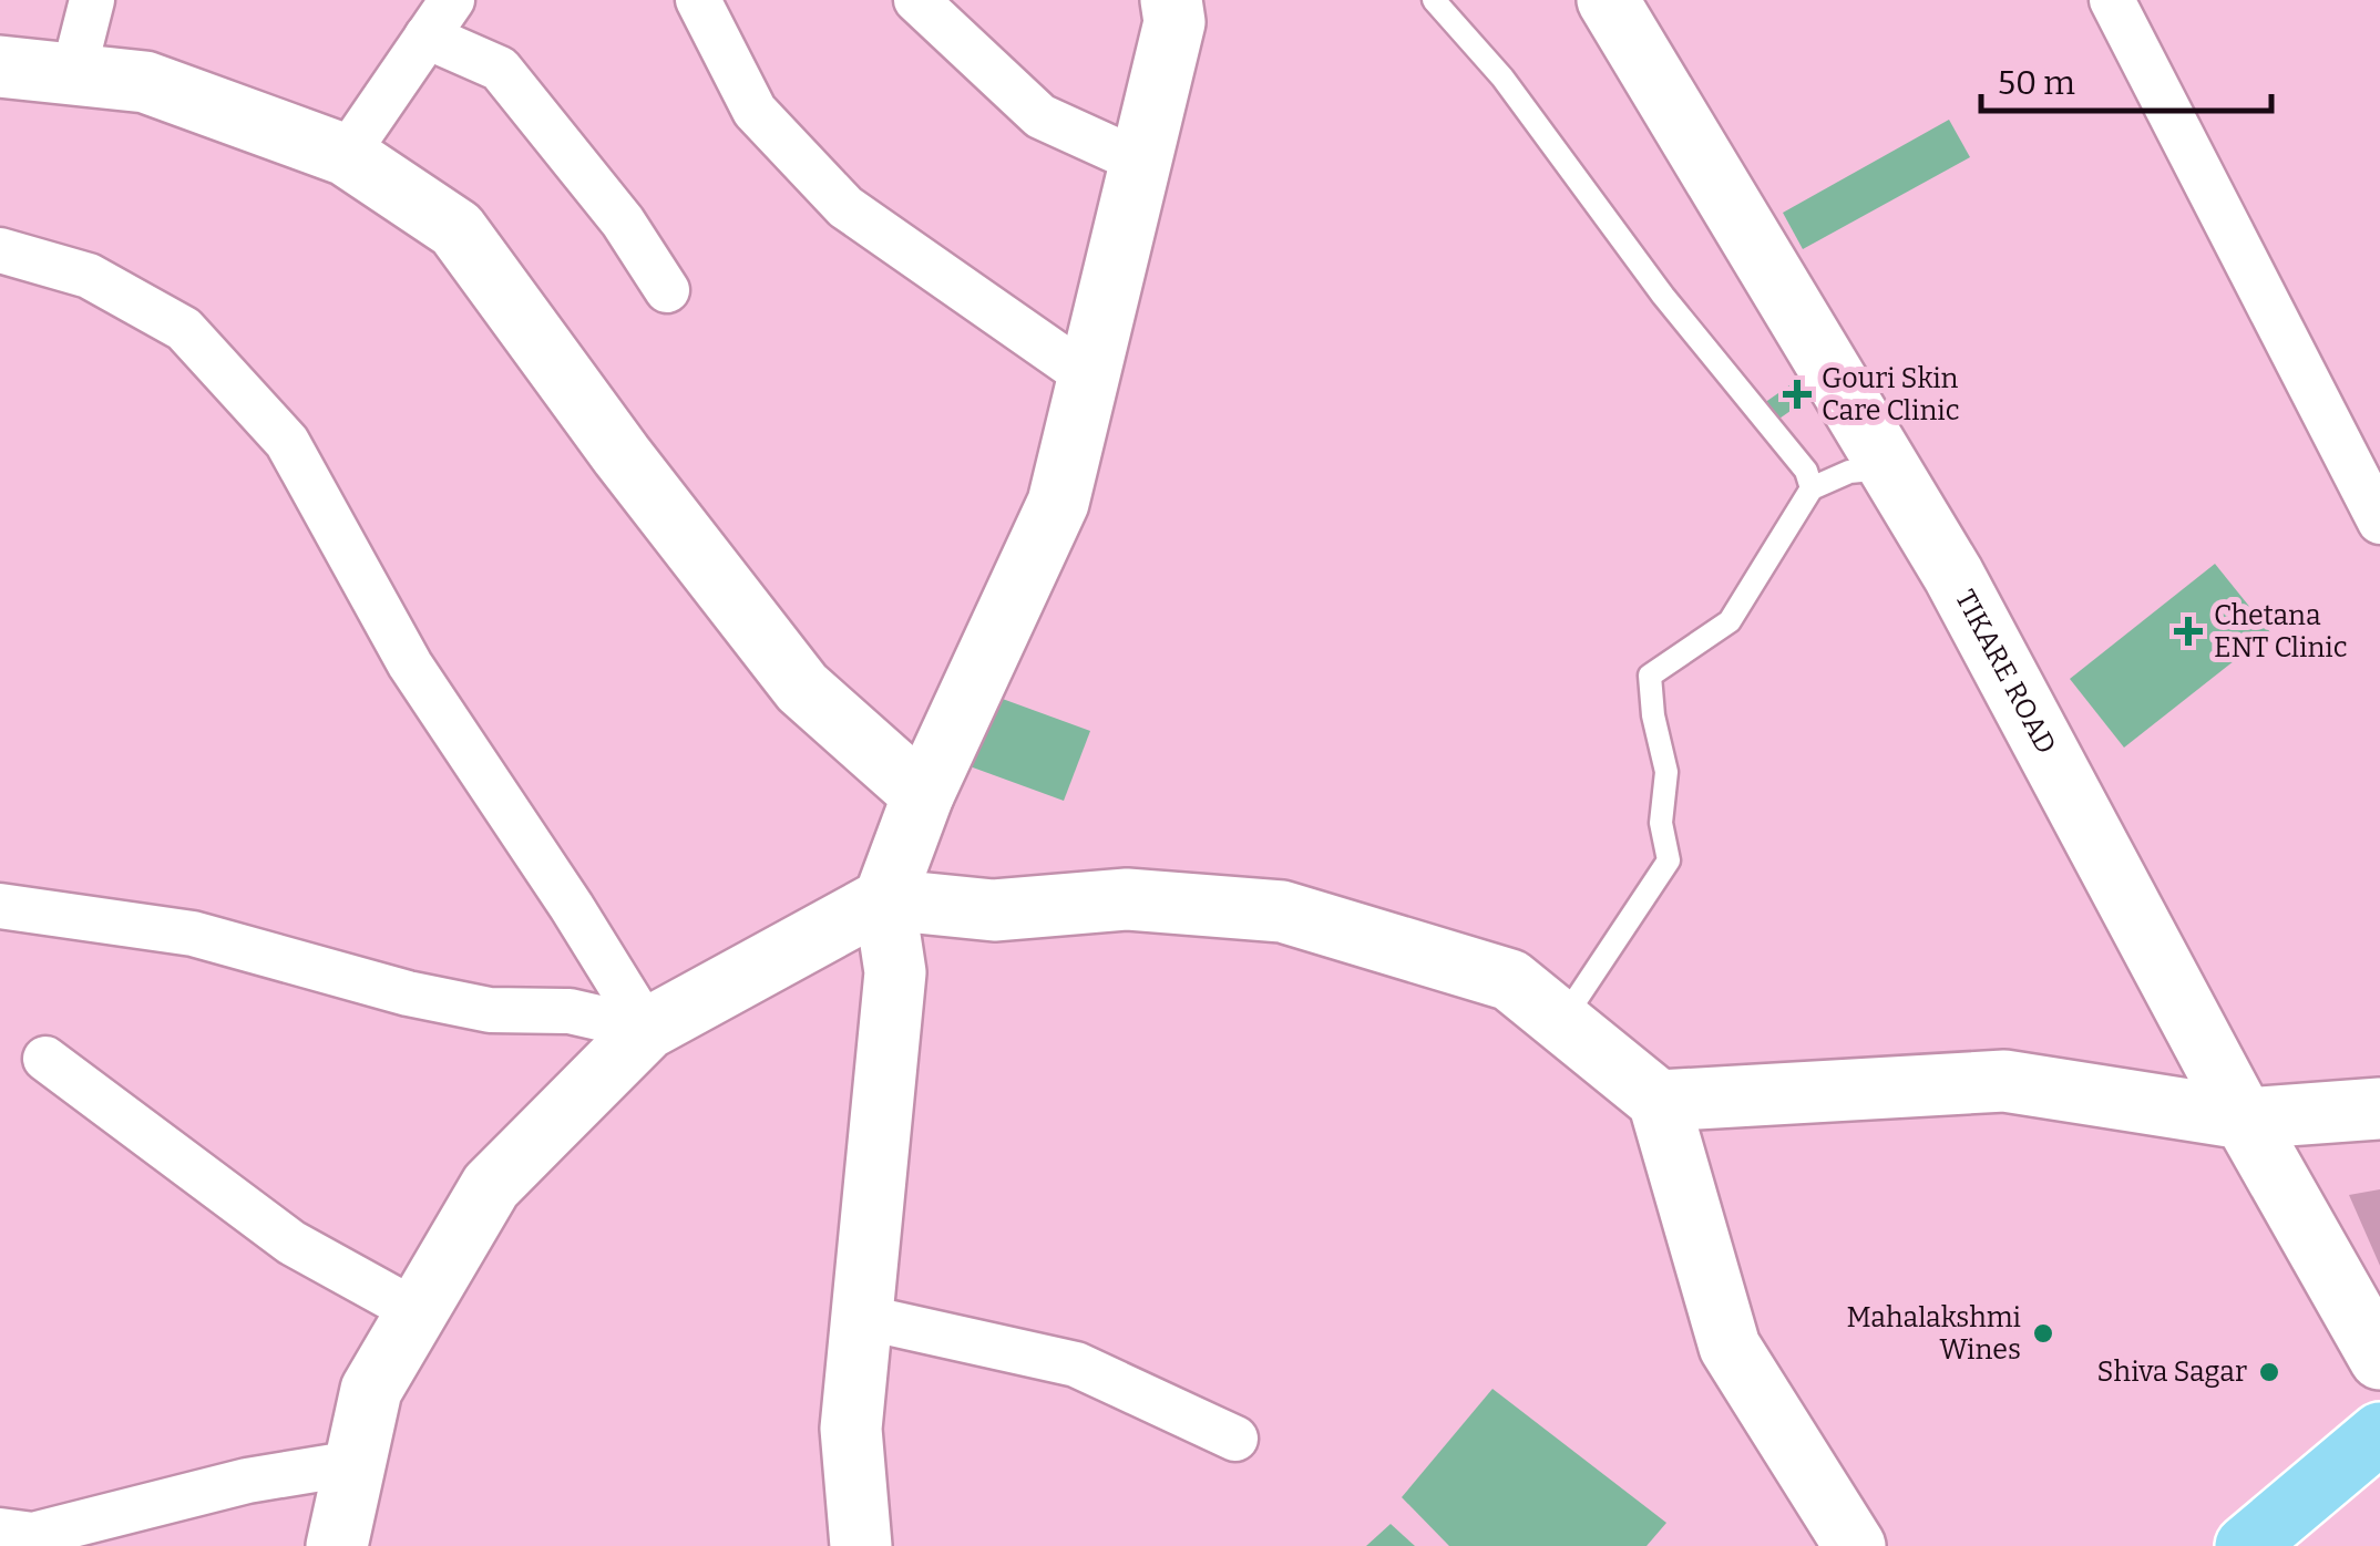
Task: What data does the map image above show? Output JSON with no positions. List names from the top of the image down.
{
  "streets": {
    "street": ["TIKARE ROAD"]
  },
  "places": {
    "health": ["Gouri Skin Care Clinic", "Chetana ENT Clinic"],
    "other": ["Mahalakshmi Wines", "Shiva Sagar"]
  },
  "scale_bar": "50 m"
}
